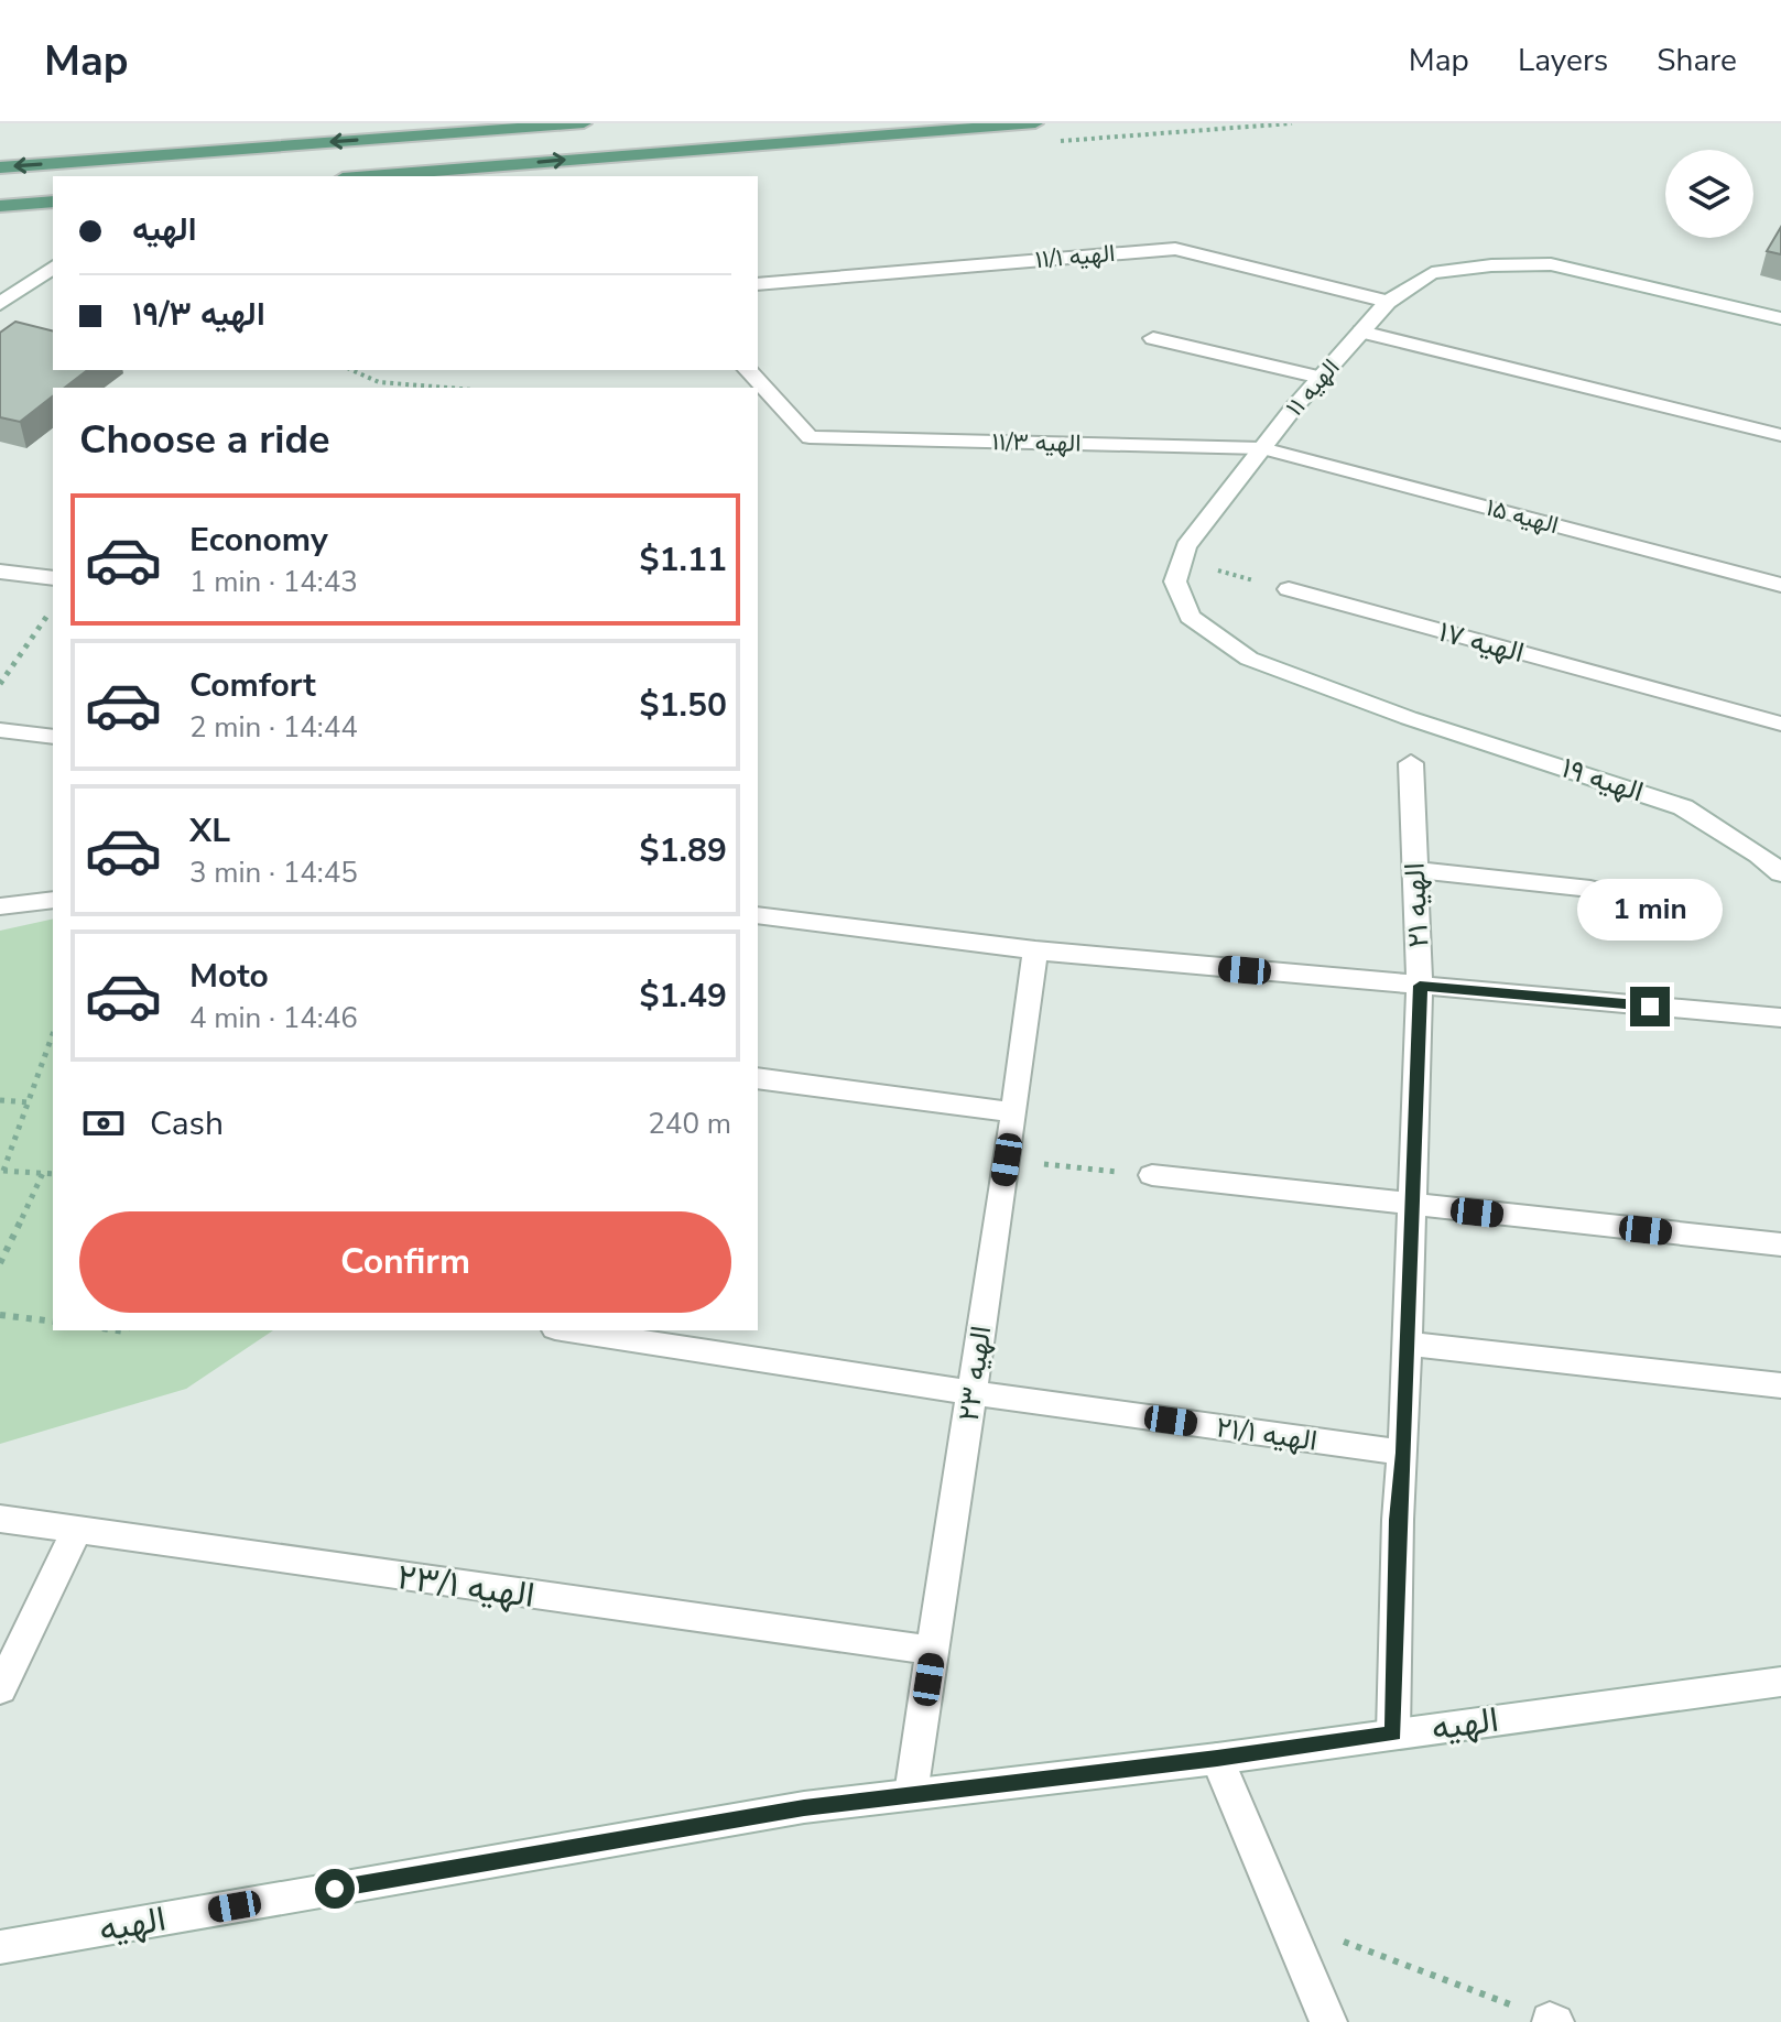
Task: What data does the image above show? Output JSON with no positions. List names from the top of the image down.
{
  "streets": {
    "street": [
      "الهیه ۱۱/۱",
      "الهیه ۱۱",
      "الهیه ۱۱/۳",
      "الهیه ۱۵",
      "الهیه ۱۷",
      "الهیه ۱۹",
      "الهیه ۲۱",
      "الهیه ۲۳",
      "الهیه ۲۱/۱",
      "الهیه ۲۳/۱",
      "الهیه"
    ]
  },
  "crossings": [
    ["الهیه ۱۱/۱", "الهیه ۱۱"],
    ["الهیه ۱۱", "الهیه ۱۱/۳"],
    ["الهیه ۱۱", "الهیه ۱۵"],
    ["الهیه ۱۱", "الهیه ۱۹"],
    ["الهیه ۱۱/۳", "الهیه ۱۵"],
    ["الهیه ۲۱", "الهیه ۲۱/۱"],
    ["الهیه ۲۱", "الهیه"],
    ["الهیه ۲۳", "الهیه ۲۱/۱"],
    ["الهیه ۲۳", "الهیه ۲۳/۱"],
    ["الهیه ۲۳", "الهیه"]
  ],
  "page": {
    "header": "Map",
    "nav": ["Map", "Layers", "Share"],
    "banner": ["الهیه", "الهیه ۱۹/۳"],
    "heading": "Choose a ride",
    "list": [
      {
        "name": "Economy",
        "note": "1 min · 14:43",
        "value": "$1.11"
      },
      {
        "name": "Comfort",
        "note": "2 min · 14:44",
        "value": "$1.50"
      },
      {
        "name": "XL",
        "note": "3 min · 14:45",
        "value": "$1.89"
      },
      {
        "name": "Moto",
        "note": "4 min · 14:46",
        "value": "$1.49"
      }
    ],
    "bubble": "1 min",
    "pay": ["Cash", "240 m"],
    "buttons": "Confirm"
  }
}
